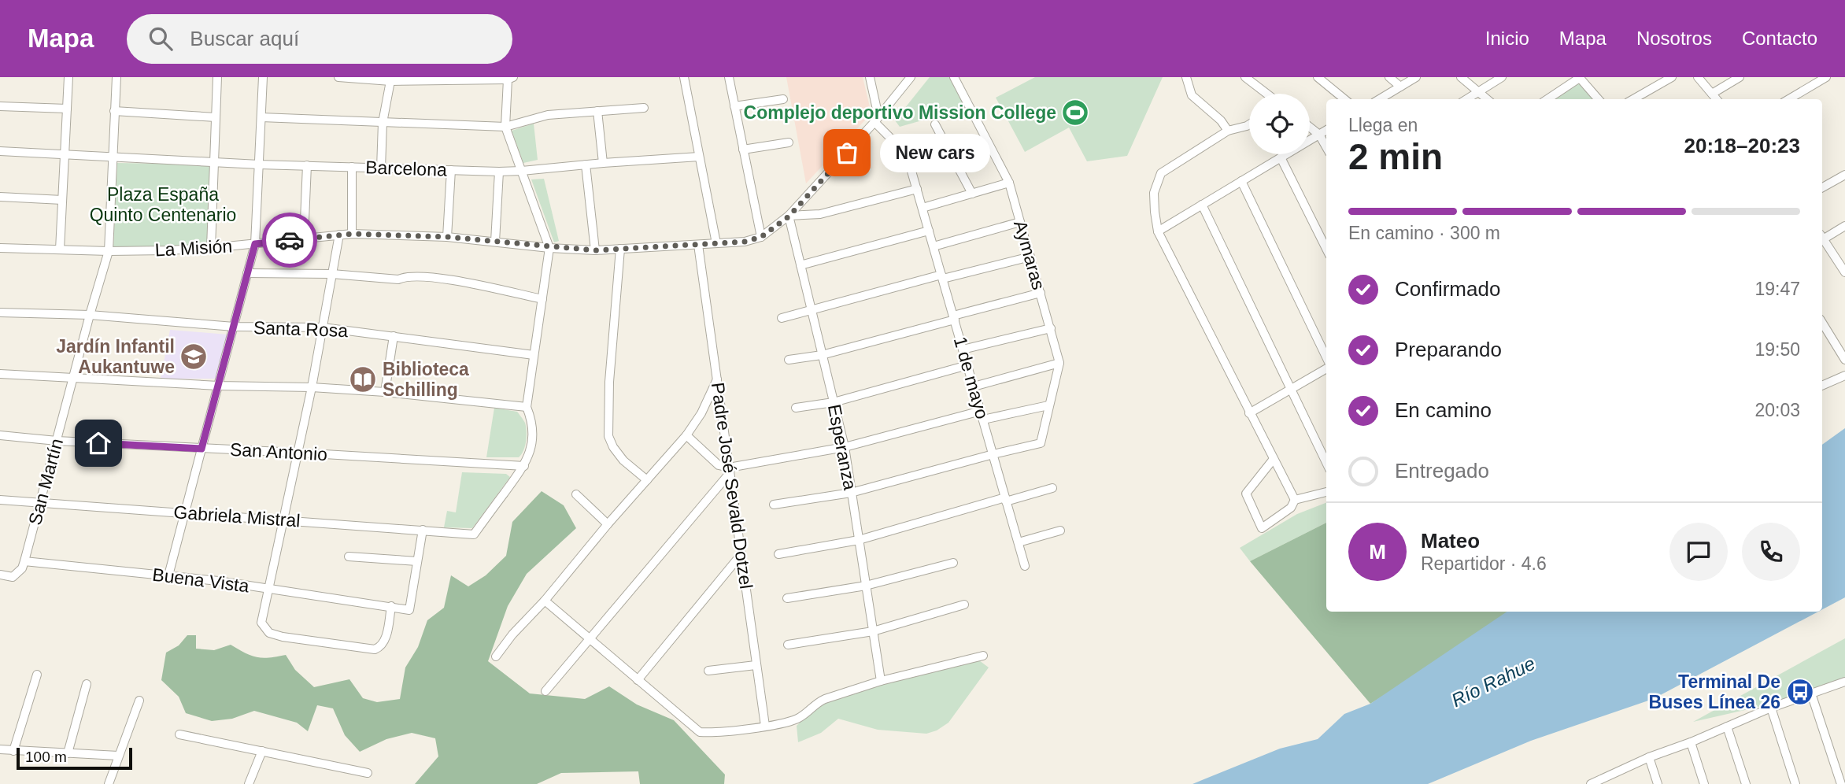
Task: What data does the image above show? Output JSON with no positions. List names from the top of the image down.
{
  "streets": {
    "street": [
      "Barcelona",
      "La Misión",
      "Aymaras",
      "Santa Rosa",
      "1 de mayo",
      "Esperanza",
      "San Antonio",
      "San Martín",
      "Padre José Sevald Dotzel",
      "Gabriela Mistral",
      "Buena Vista"
    ]
  },
  "crossings": [
    ["Barcelona", "San Martín"],
    ["La Misión", "1 de mayo"],
    ["La Misión", "Esperanza"],
    ["La Misión", "San Martín"],
    ["La Misión", "Padre José Sevald Dotzel"],
    ["Aymaras", "1 de mayo"],
    ["Santa Rosa", "San Martín"],
    ["San Antonio", "San Martín"],
    ["San Antonio", "Gabriela Mistral"],
    ["San Martín", "Gabriela Mistral"],
    ["San Martín", "Buena Vista"]
  ],
  "water": ["Río Rahue"],
  "parks": ["Plaza España Quinto Centenario"],
  "places": {
    "sports": ["Complejo deportivo Mission College"],
    "other": ["New cars"],
    "school or university": ["Jardín Infantil Aukantuwe"],
    "library": ["Biblioteca Schilling"],
    "bus stop": ["Terminal De Buses Línea 26"]
  },
  "scale_bar": "100 m",
  "page": {
    "header": "Mapa",
    "search": "Buscar aquí",
    "nav": [
      "Inicio",
      "Mapa",
      "Nosotros",
      "Contacto"
    ],
    "heading": ["2 min", "Llega en", "20:18–20:23"],
    "panel": ["Mateo", "Repartidor · 4.6"],
    "bubble": "New cars",
    "bar": "En camino · 300 m",
    "list": [
      ["Confirmado", "19:47"],
      ["Preparando", "19:50"],
      ["En camino", "20:03"],
      "Entregado"
    ],
    "round": "M",
    "scale": "100 m"
  }
}
